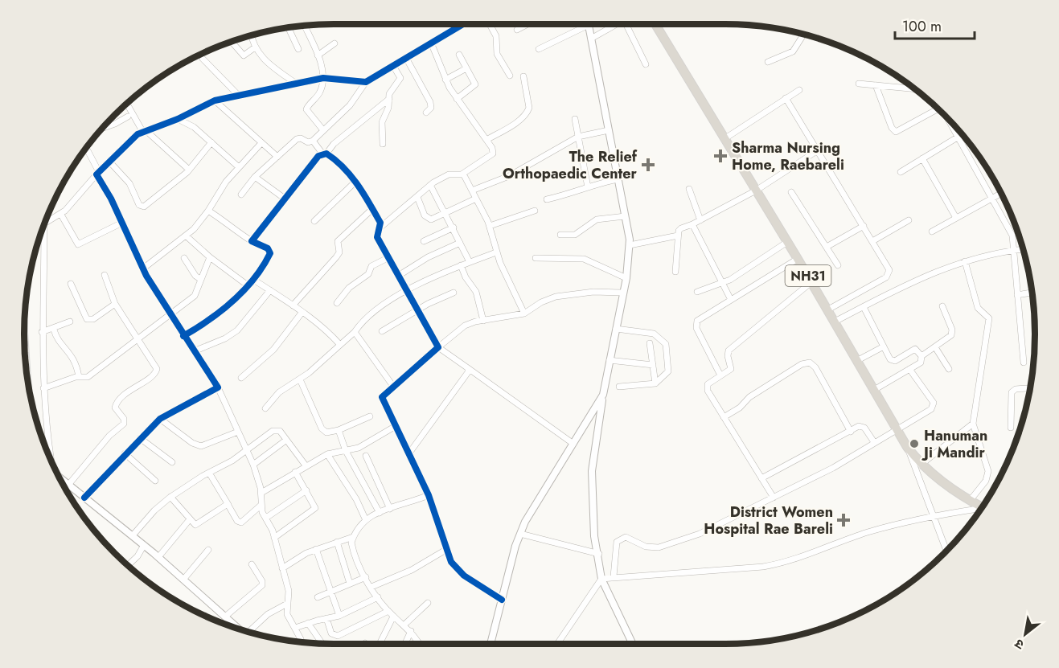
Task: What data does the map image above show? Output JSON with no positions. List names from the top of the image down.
{
  "streets": {
    "highway": ["NH31"]
  },
  "places": {
    "health": ["Sharma Nursing Home, Raebareli", "The Relief Orthopaedic Center", "District Women Hospital Rae Bareli"],
    "other": ["Hanuman Ji Mandir"]
  },
  "scale_bar": "100 m",
  "north": "bottom left"
}
